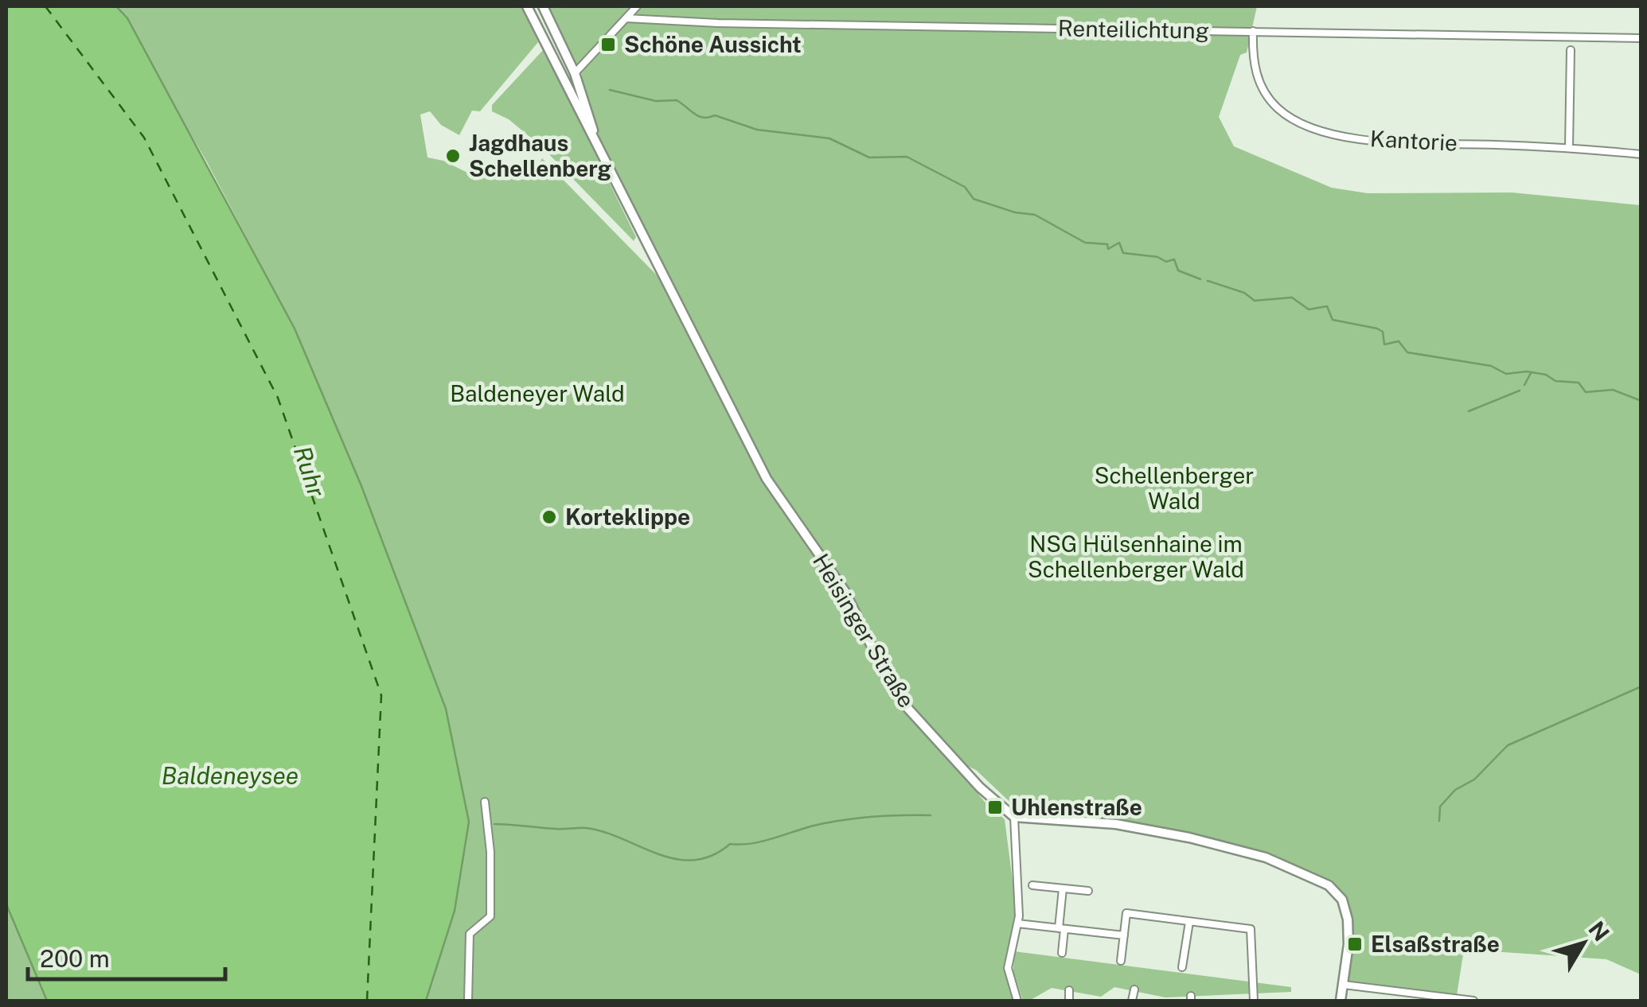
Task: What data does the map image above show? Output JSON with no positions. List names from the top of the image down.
{
  "streets": {
    "main road": ["Heisinger Straße"],
    "street": ["Renteilichtung", "Kantorie"]
  },
  "crossings": [
    ["Renteilichtung", "Kantorie"]
  ],
  "water": ["Ruhr", "Baldeneysee"],
  "parks": ["Baldeneyer Wald", "Schellenberger Wald", "NSG Hülsenhaine im Schellenberger Wald"],
  "places": {
    "transit": ["Schöne Aussicht", "Uhlenstraße", "Elsaßstraße"],
    "other": ["Jagdhaus Schellenberg", "Korteklippe"]
  },
  "scale_bar": "200 m",
  "north": "top right"
}
